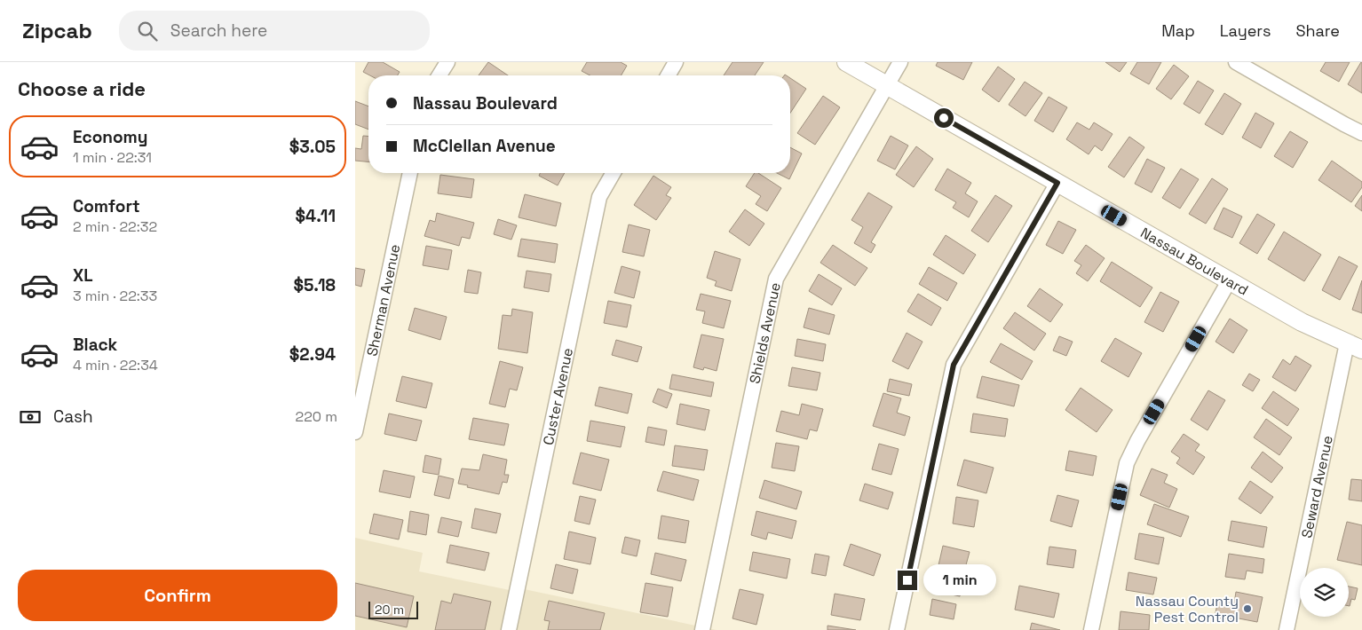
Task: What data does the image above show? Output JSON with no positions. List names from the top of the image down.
{
  "streets": {
    "street": [
      "Nassau Boulevard",
      "Sherman Avenue",
      "Shields Avenue",
      "Custer Avenue",
      "Seward Avenue"
    ]
  },
  "crossings": [
    ["Nassau Boulevard", "Shields Avenue"],
    ["Nassau Boulevard", "Seward Avenue"]
  ],
  "places": ["Nassau County Pest Control"],
  "scale_bar": "20 m",
  "page": {
    "header": "Zipcab",
    "search": "Search here",
    "nav": ["Map", "Layers", "Share"],
    "heading": "Choose a ride",
    "banner": ["Nassau Boulevard", "McClellan Avenue"],
    "list": [
      {
        "name": "Economy",
        "note": "1 min · 22:31",
        "value": "$3.05"
      },
      {
        "name": "Comfort",
        "note": "2 min · 22:32",
        "value": "$4.11"
      },
      {
        "name": "XL",
        "note": "3 min · 22:33",
        "value": "$5.18"
      },
      {
        "name": "Black",
        "note": "4 min · 22:34",
        "value": "$2.94"
      }
    ],
    "pay": ["Cash", "220 m"],
    "buttons": "Confirm",
    "bubble": "1 min",
    "scale": "20 m"
  }
}
